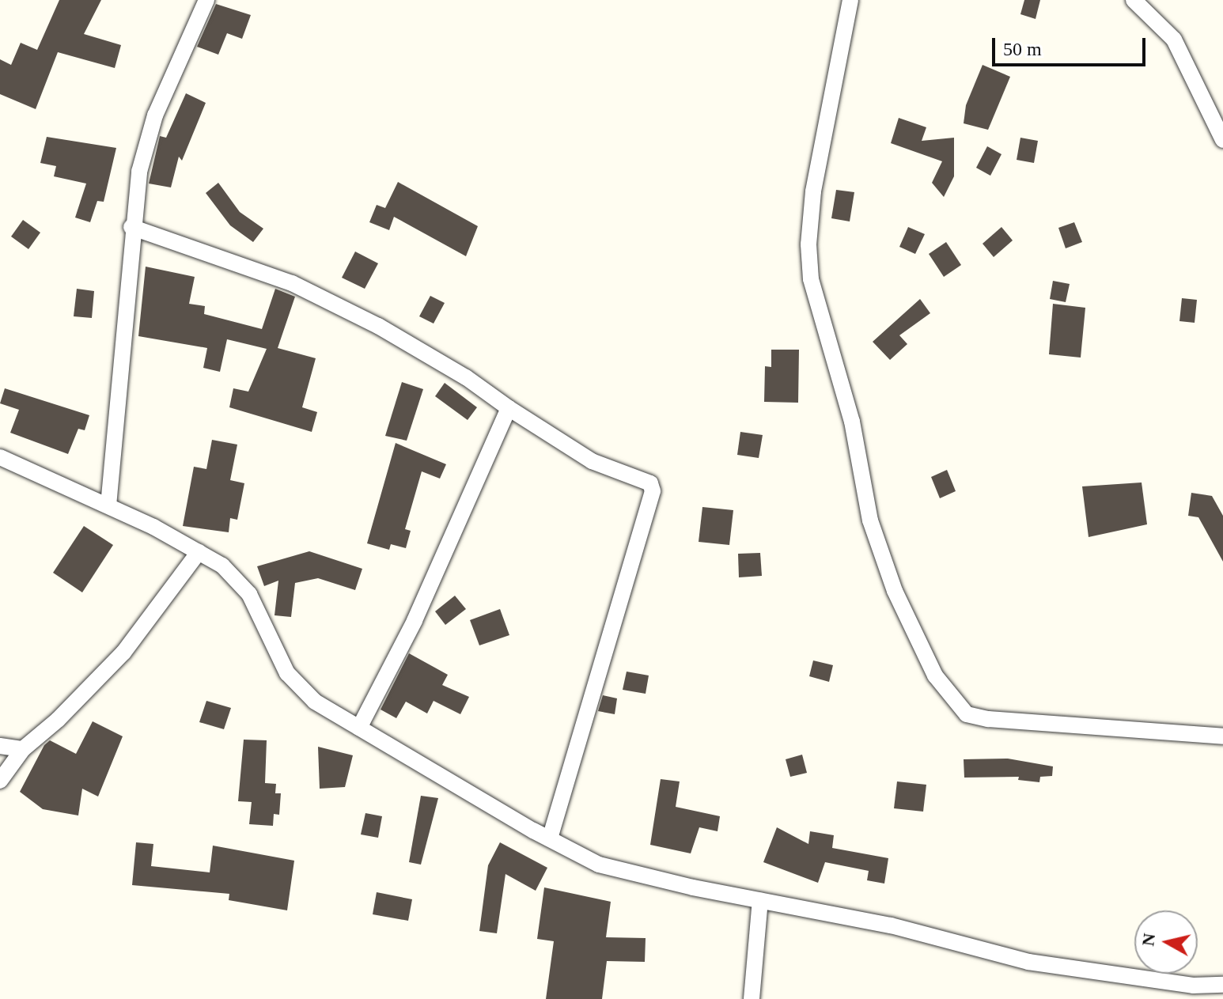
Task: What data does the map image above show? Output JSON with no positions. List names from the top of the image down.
{
  "scale_bar": "50 m",
  "north": "left"
}
